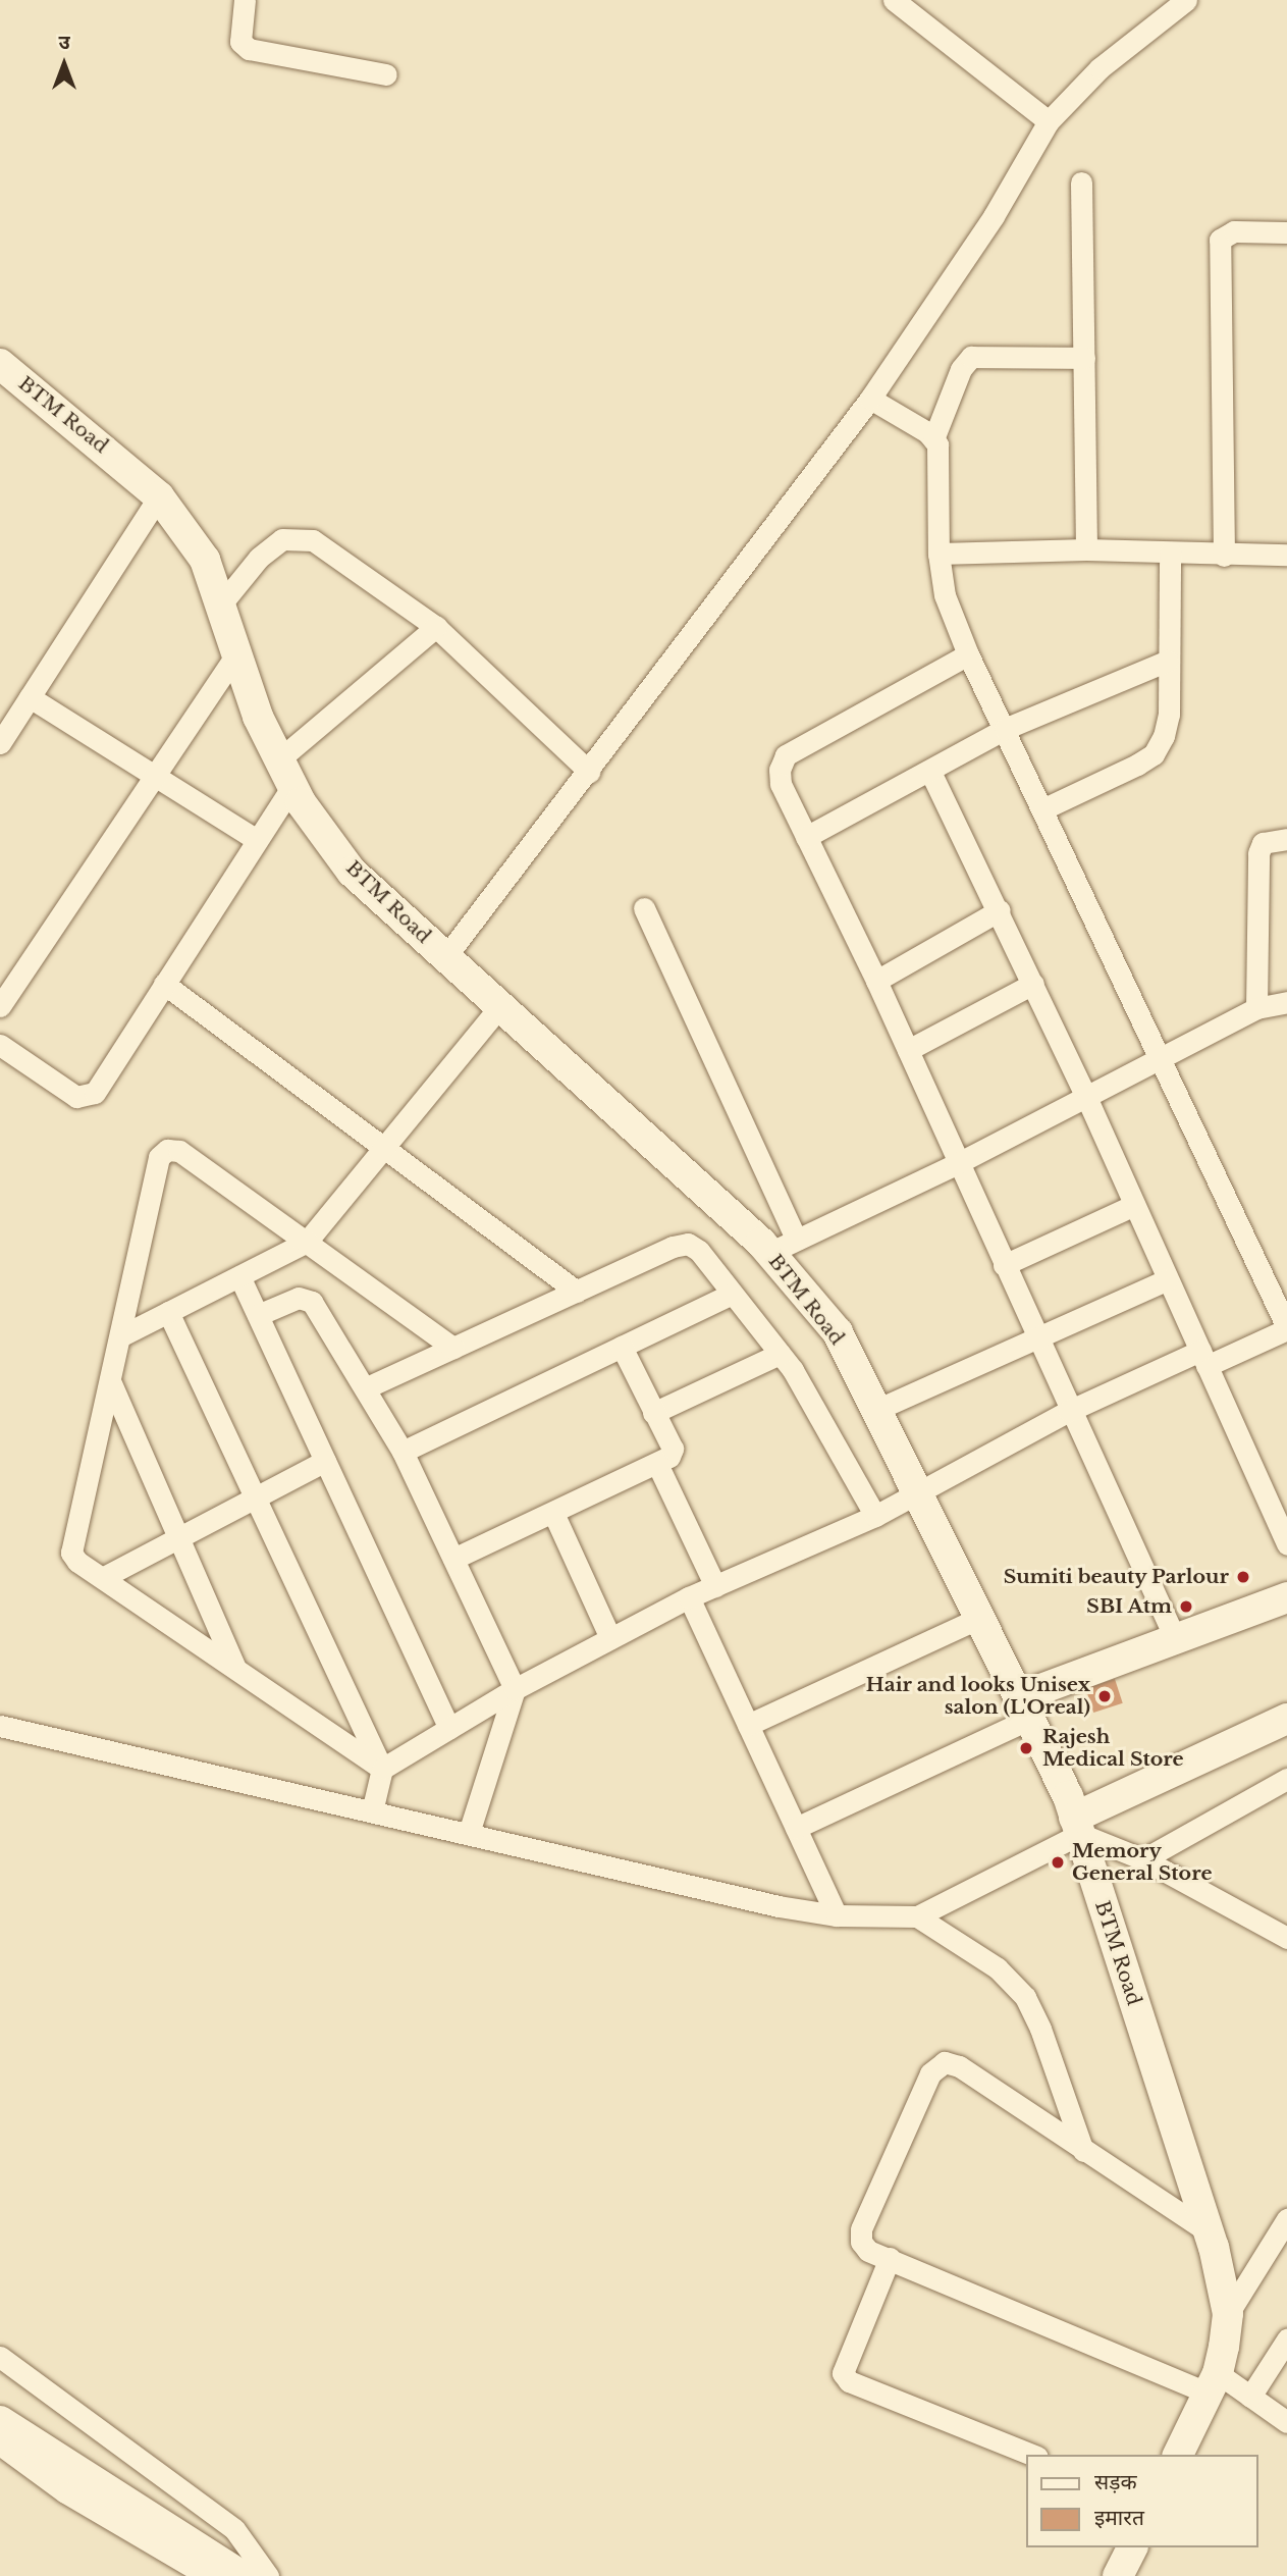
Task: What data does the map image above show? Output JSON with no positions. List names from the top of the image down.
{
  "streets": {
    "street": ["BTM Road"]
  },
  "places": [
    "Sumiti beauty Parlour",
    "SBI Atm",
    "Hair and looks Unisex salon (L'Oreal)",
    "Rajesh Medical Store",
    "Memory General Store"
  ],
  "legend": ["सड़क", "इमारत"],
  "north": "top"
}
